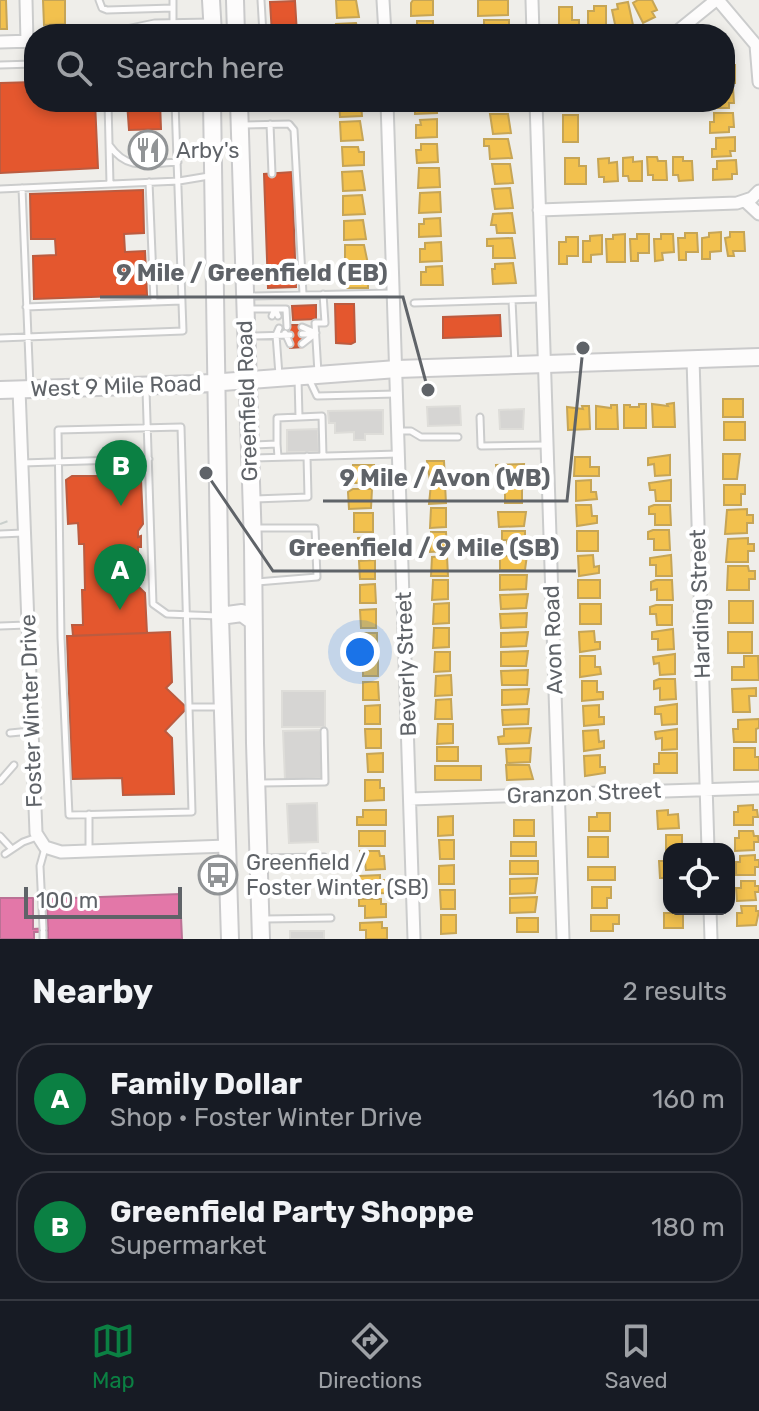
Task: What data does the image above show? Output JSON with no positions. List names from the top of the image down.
{
  "streets": {
    "main road": ["West 9 Mile Road", "Greenfield Road"],
    "street": [
      "Harding Street",
      "Avon Road",
      "Beverly Street",
      "Foster Winter Drive",
      "Granzon Street"
    ]
  },
  "crossings": [
    ["West 9 Mile Road", "Greenfield Road"],
    ["West 9 Mile Road", "Harding Street"],
    ["West 9 Mile Road", "Avon Road"],
    ["West 9 Mile Road", "Beverly Street"],
    ["West 9 Mile Road", "Foster Winter Drive"],
    ["Harding Street", "Granzon Street"],
    ["Avon Road", "Granzon Street"],
    ["Beverly Street", "Granzon Street"]
  ],
  "places": {
    "restaurant": ["Arby's"],
    "other": ["9 Mile / Avon (WB)", "9 Mile / Greenfield (EB)", "Greenfield / 9 Mile (SB)"],
    "bus stop": ["Greenfield / Foster Winter (SB)"]
  },
  "scale_bar": "100 m",
  "page": {
    "search": "Search here",
    "pins": ["B", "A"],
    "scale": "100 m",
    "heading": ["Nearby", "2 results"],
    "list": [
      {
        "mark": "A",
        "name": "Family Dollar",
        "note": "Shop · Foster Winter Drive",
        "value": "160 m"
      },
      {
        "mark": "B",
        "name": "Greenfield Party Shoppe",
        "note": "Supermarket",
        "value": "180 m"
      }
    ],
    "nav": ["Map", "Directions", "Saved"]
  }
}
